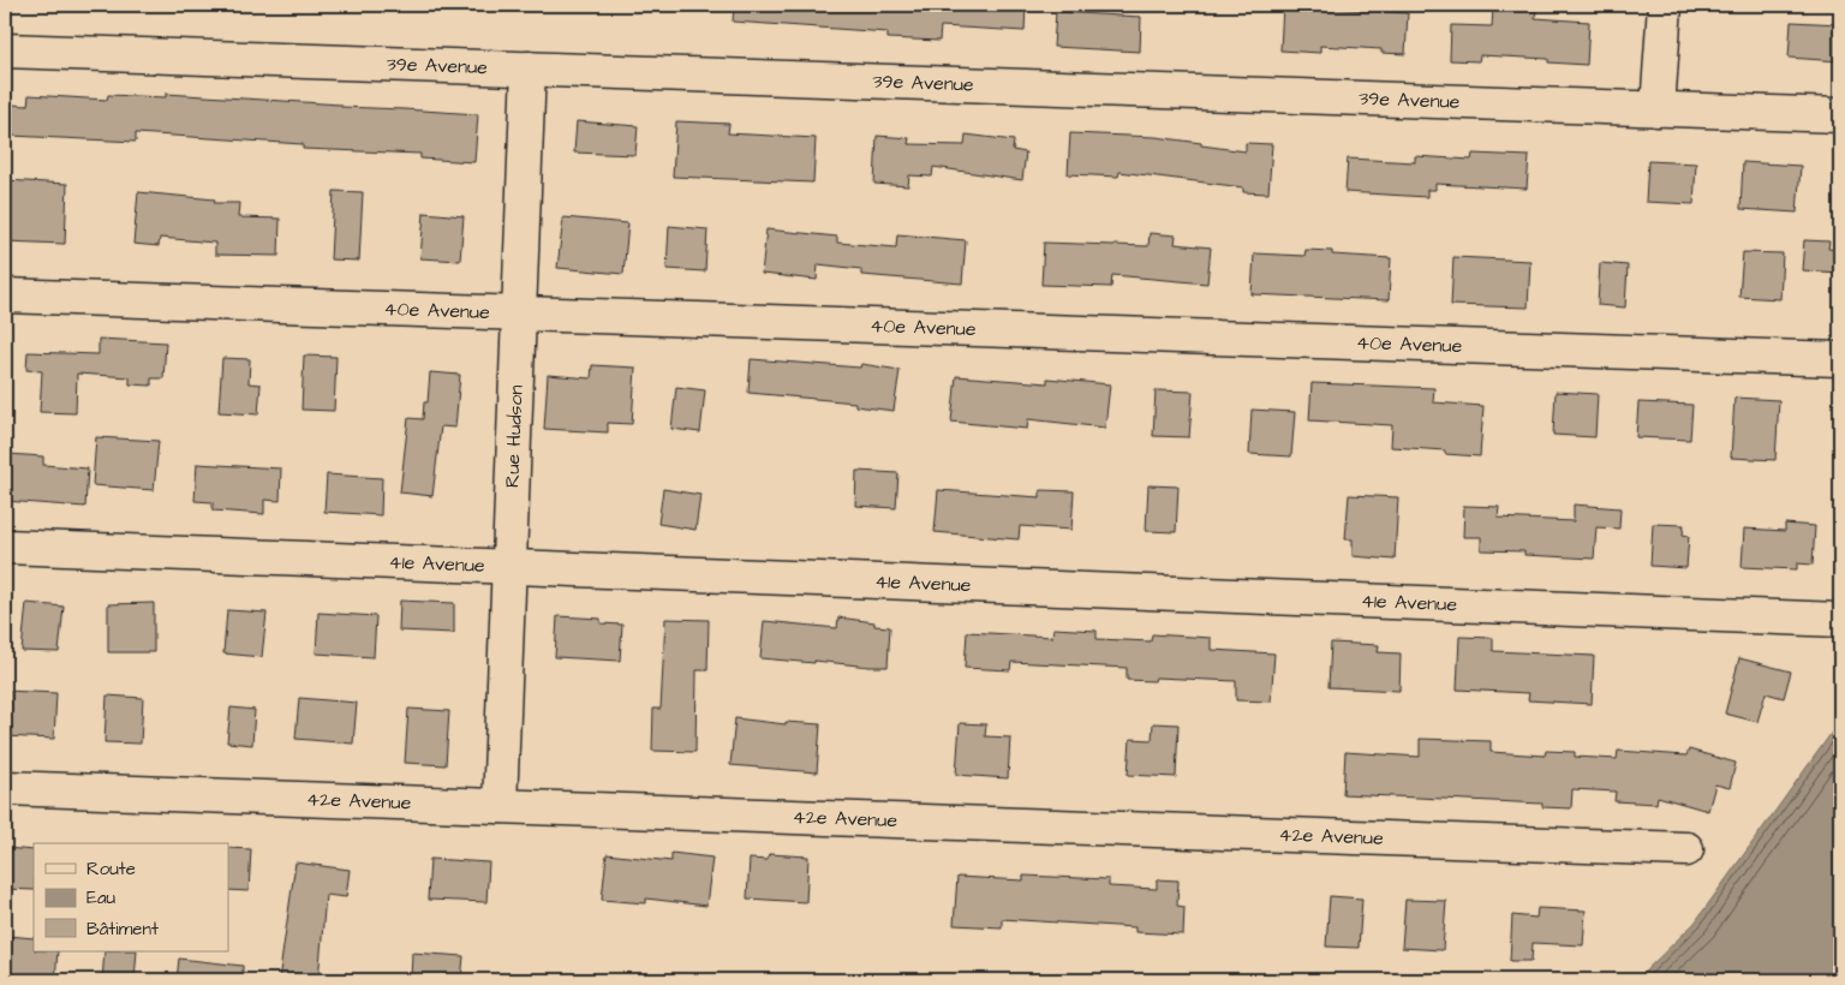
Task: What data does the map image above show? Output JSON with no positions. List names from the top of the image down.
{
  "streets": {
    "street": [
      "39e Avenue",
      "40e Avenue",
      "Rue Hudson",
      "41e Avenue",
      "42e Avenue"
    ]
  },
  "crossings": [
    ["39e Avenue", "Rue Hudson"],
    ["40e Avenue", "Rue Hudson"],
    ["Rue Hudson", "41e Avenue"],
    ["Rue Hudson", "42e Avenue"]
  ],
  "legend": ["Route", "Eau", "Bâtiment"]
}
